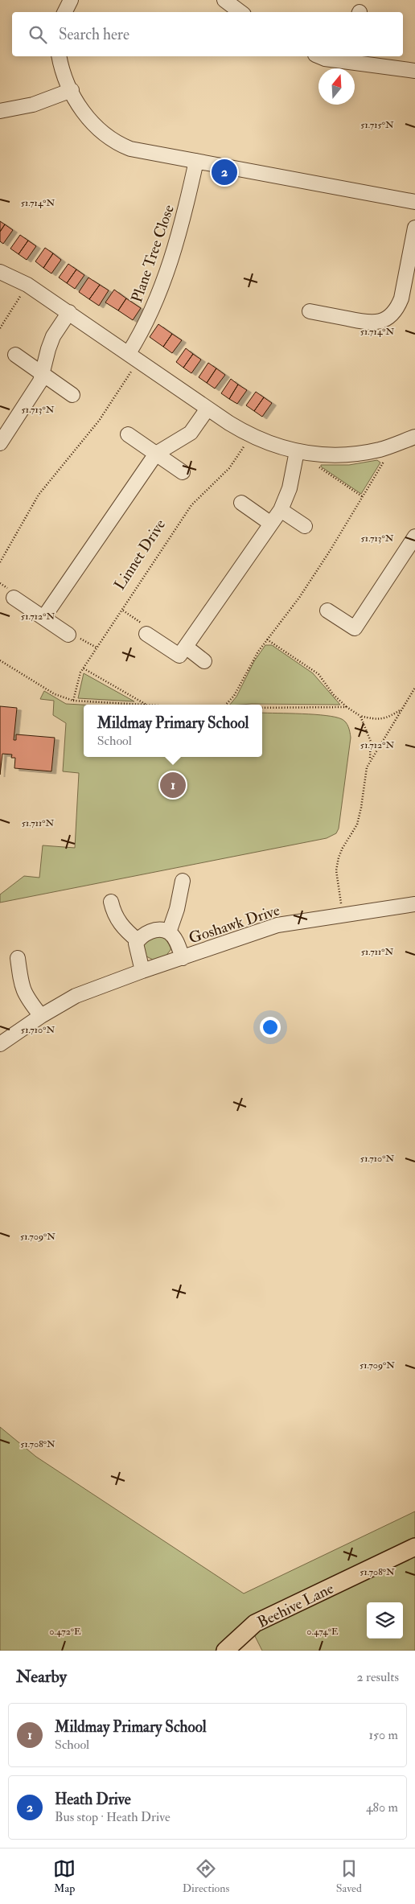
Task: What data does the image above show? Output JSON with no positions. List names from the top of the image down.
{
  "streets": {
    "main road": ["Beehive Lane"],
    "street": ["Plane Tree Close", "Goshawk Drive"],
    "path": ["Linnet Drive"]
  },
  "north": "top",
  "page": {
    "search": "Search here",
    "pins": ["2", "1"],
    "popup": ["Mildmay Primary School", "School"],
    "heading": ["Nearby", "2 results"],
    "list": [
      {
        "mark": "1",
        "name": "Mildmay Primary School",
        "note": "School",
        "value": "150 m"
      },
      {
        "mark": "2",
        "name": "Heath Drive",
        "note": "Bus stop · Heath Drive",
        "value": "480 m"
      }
    ],
    "nav": ["Map", "Directions", "Saved"]
  },
  "coordinates": [
    "51.715°N",
    "51.714°N",
    "51.713°N",
    "51.712°N",
    "51.711°N",
    "51.710°N",
    "51.709°N",
    "51.708°N",
    "0.472°E",
    "0.474°E"
  ]
}
